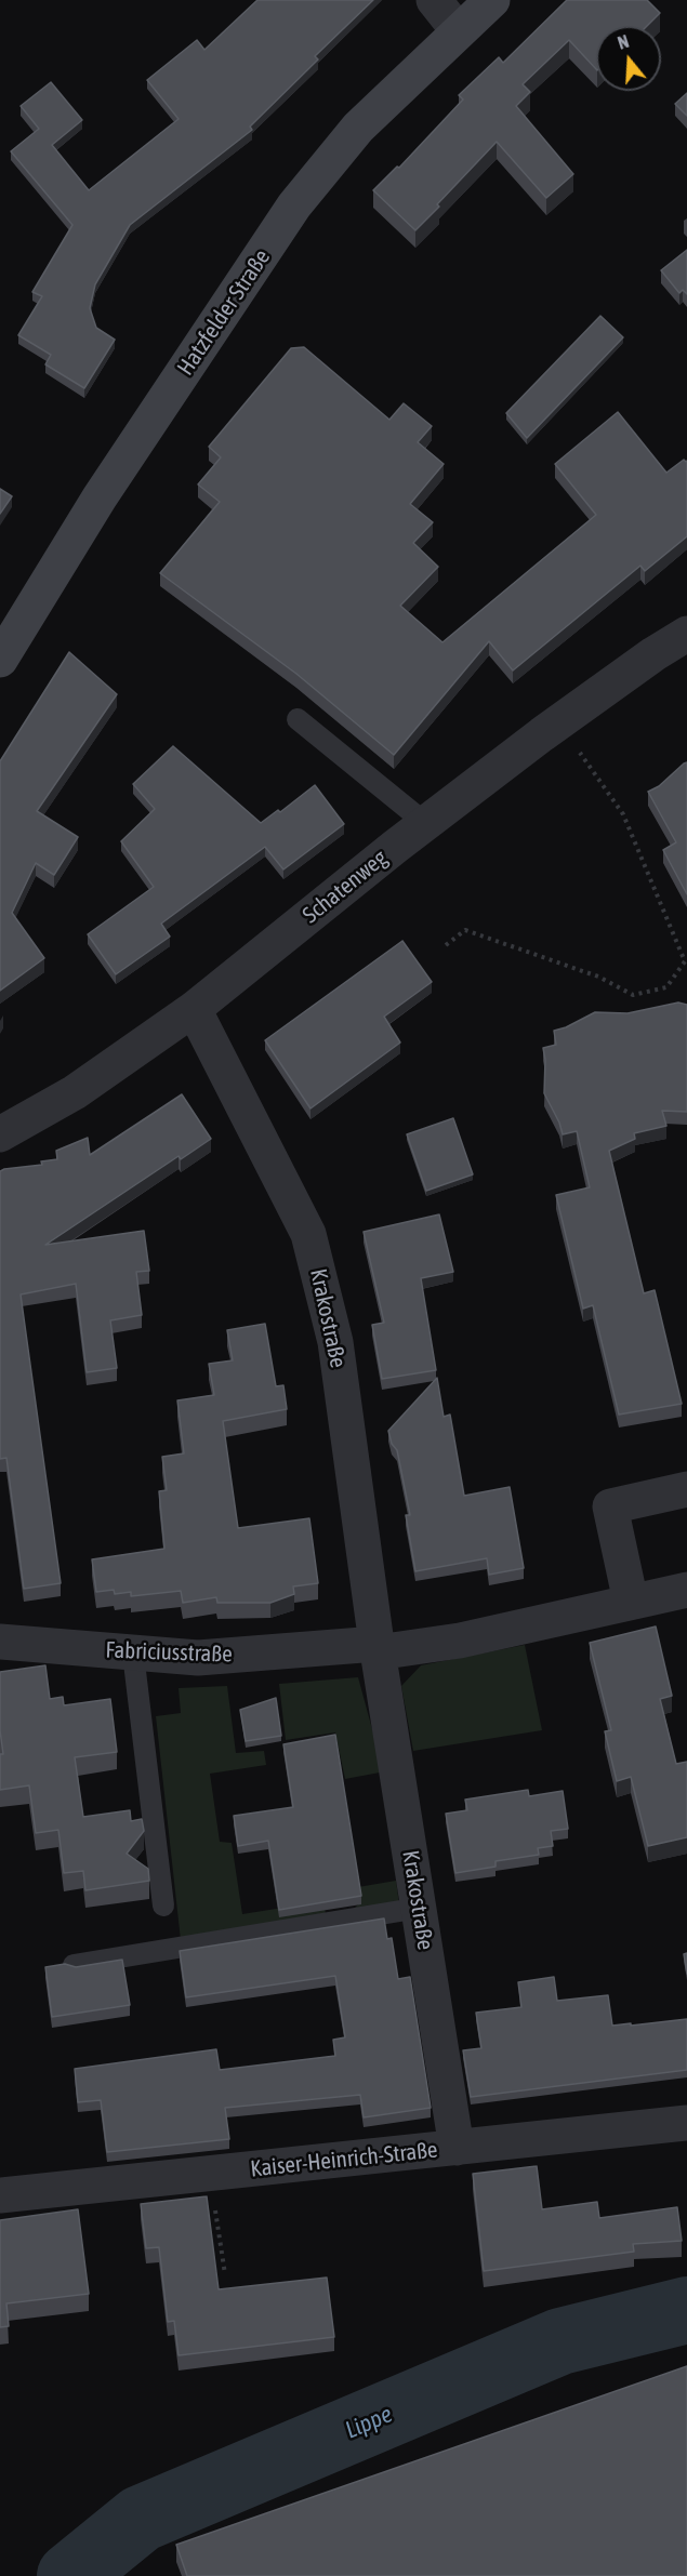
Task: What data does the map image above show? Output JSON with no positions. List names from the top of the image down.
{
  "streets": {
    "street": [
      "Hatzfelder Straße",
      "Schatenweg",
      "Krakostraße",
      "Fabriciusstraße",
      "Kaiser-Heinrich-Straße"
    ]
  },
  "crossings": [
    ["Schatenweg", "Krakostraße"],
    ["Krakostraße", "Fabriciusstraße"],
    ["Krakostraße", "Kaiser-Heinrich-Straße"]
  ],
  "water": ["Lippe"],
  "north": "top"
}
